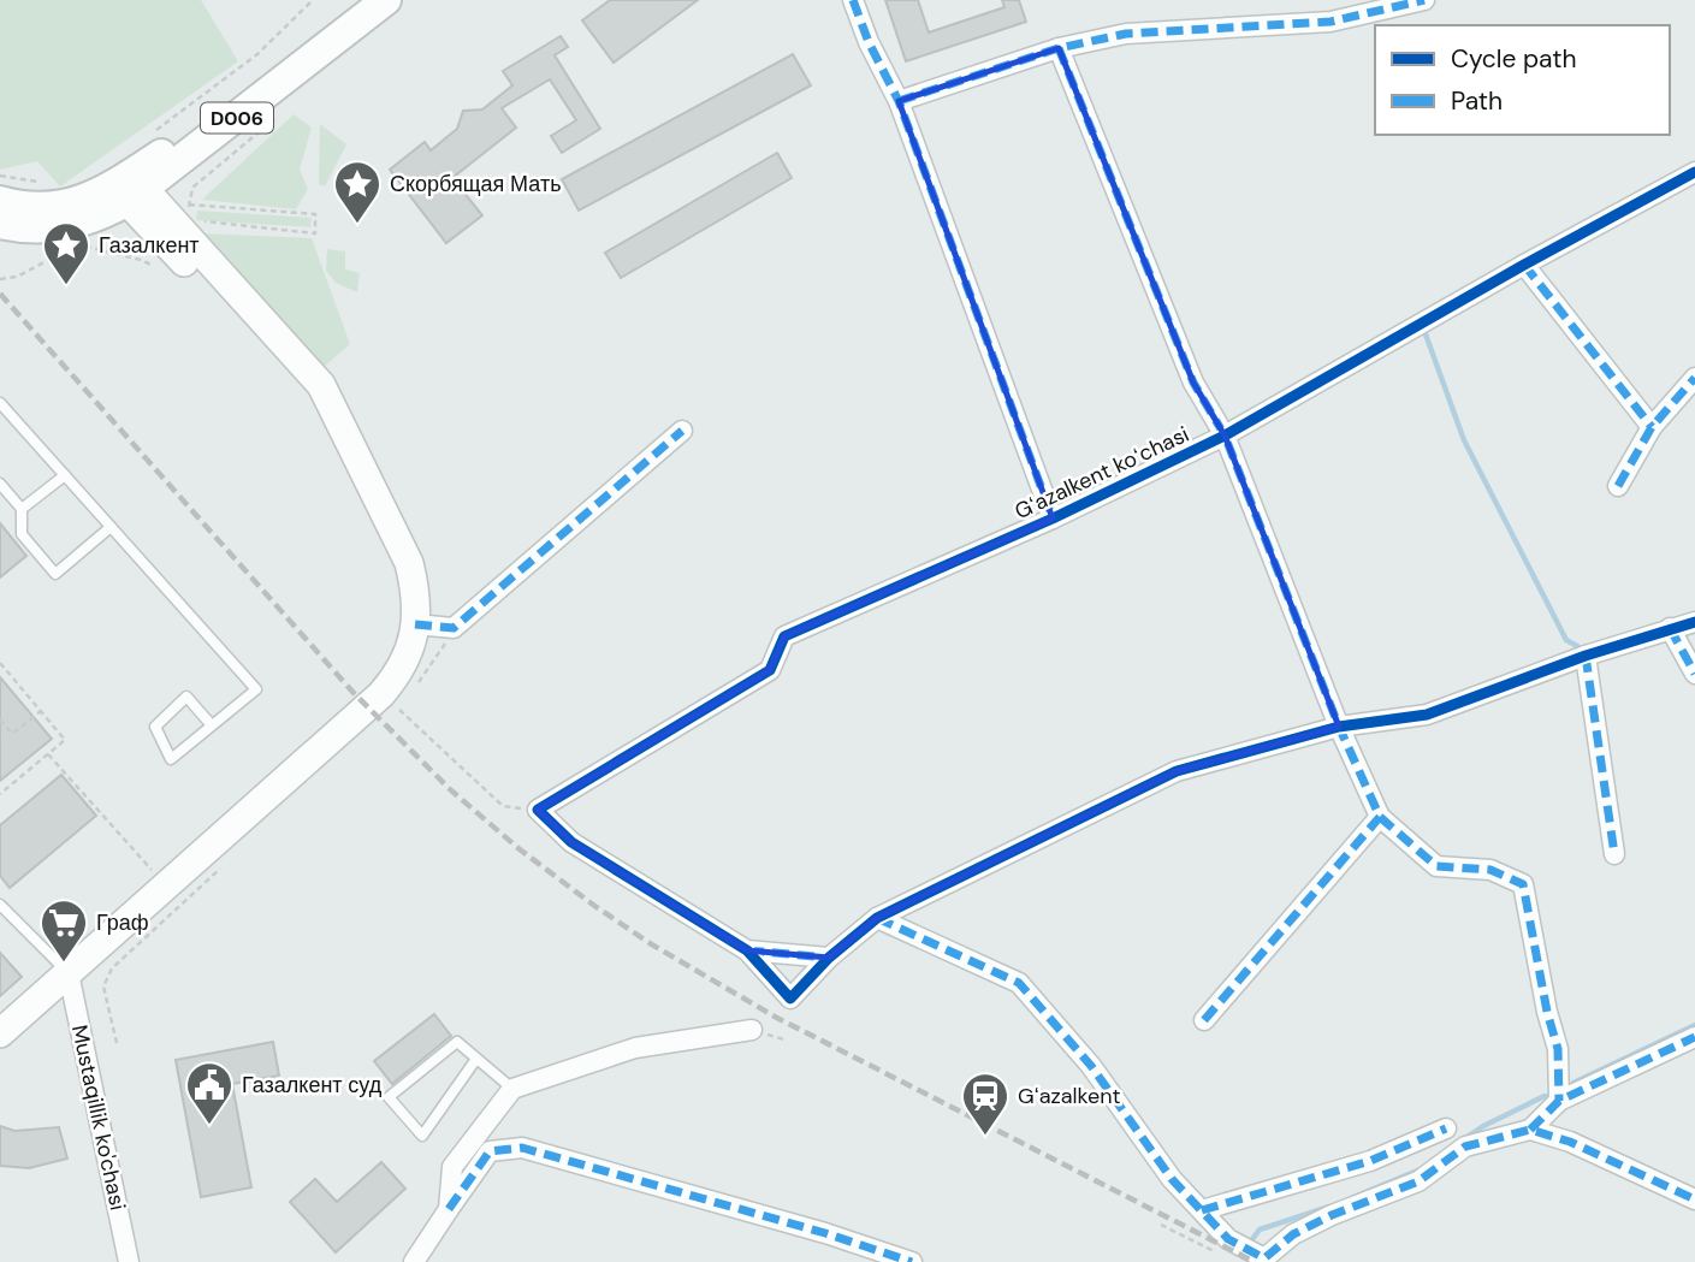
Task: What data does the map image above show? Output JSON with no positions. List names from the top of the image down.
{
  "streets": {
    "main road": ["D006"],
    "street": ["Gʻazalkent koʻchasi", "Mustaqillik ko'chasi"]
  },
  "places": {
    "place": ["Скорбящая Мать", "Газалкент"],
    "supermarket": ["Граф"],
    "public building": ["Газалкент суд"],
    "station": ["Gʻazalkent"]
  },
  "legend": ["Cycle path", "Path"]
}
